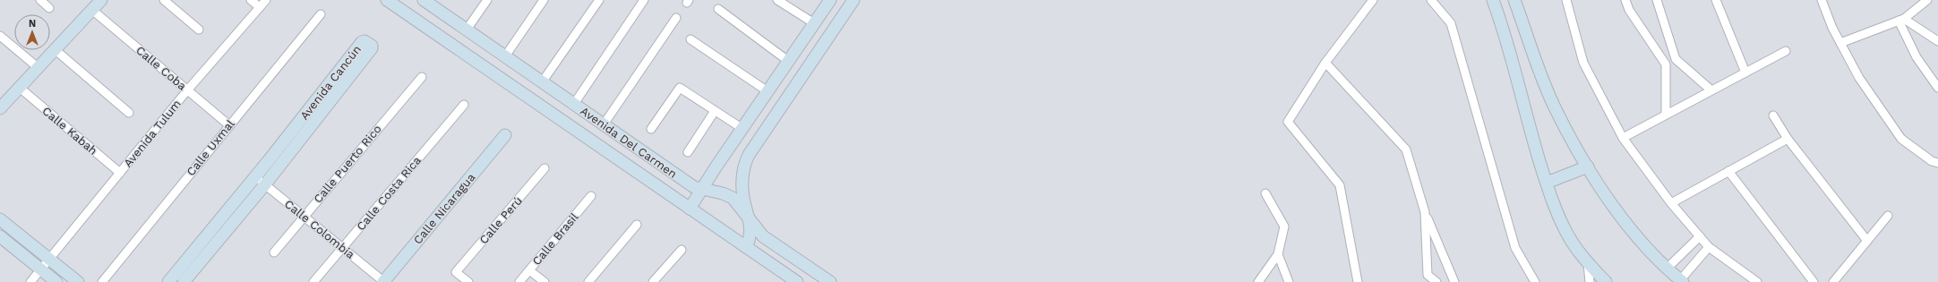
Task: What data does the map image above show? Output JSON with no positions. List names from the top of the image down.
{
  "streets": {
    "street": [
      "Calle Coba",
      "Avenida Cancún",
      "Calle Kabah",
      "Avenida Tulum",
      "Avenida Del Carmen",
      "Calle Uxmal",
      "Calle Puerto Rico",
      "Calle Costa Rica",
      "Calle Nicaragua",
      "Calle Perú",
      "Calle Colombia",
      "Calle Brasil"
    ]
  },
  "crossings": [
    ["Calle Coba", "Avenida Tulum"],
    ["Calle Coba", "Calle Uxmal"],
    ["Avenida Cancún", "Calle Colombia"],
    ["Calle Kabah", "Avenida Tulum"],
    ["Calle Puerto Rico", "Calle Colombia"],
    ["Calle Costa Rica", "Calle Colombia"],
    ["Calle Nicaragua", "Calle Colombia"]
  ],
  "north": "top"
}
